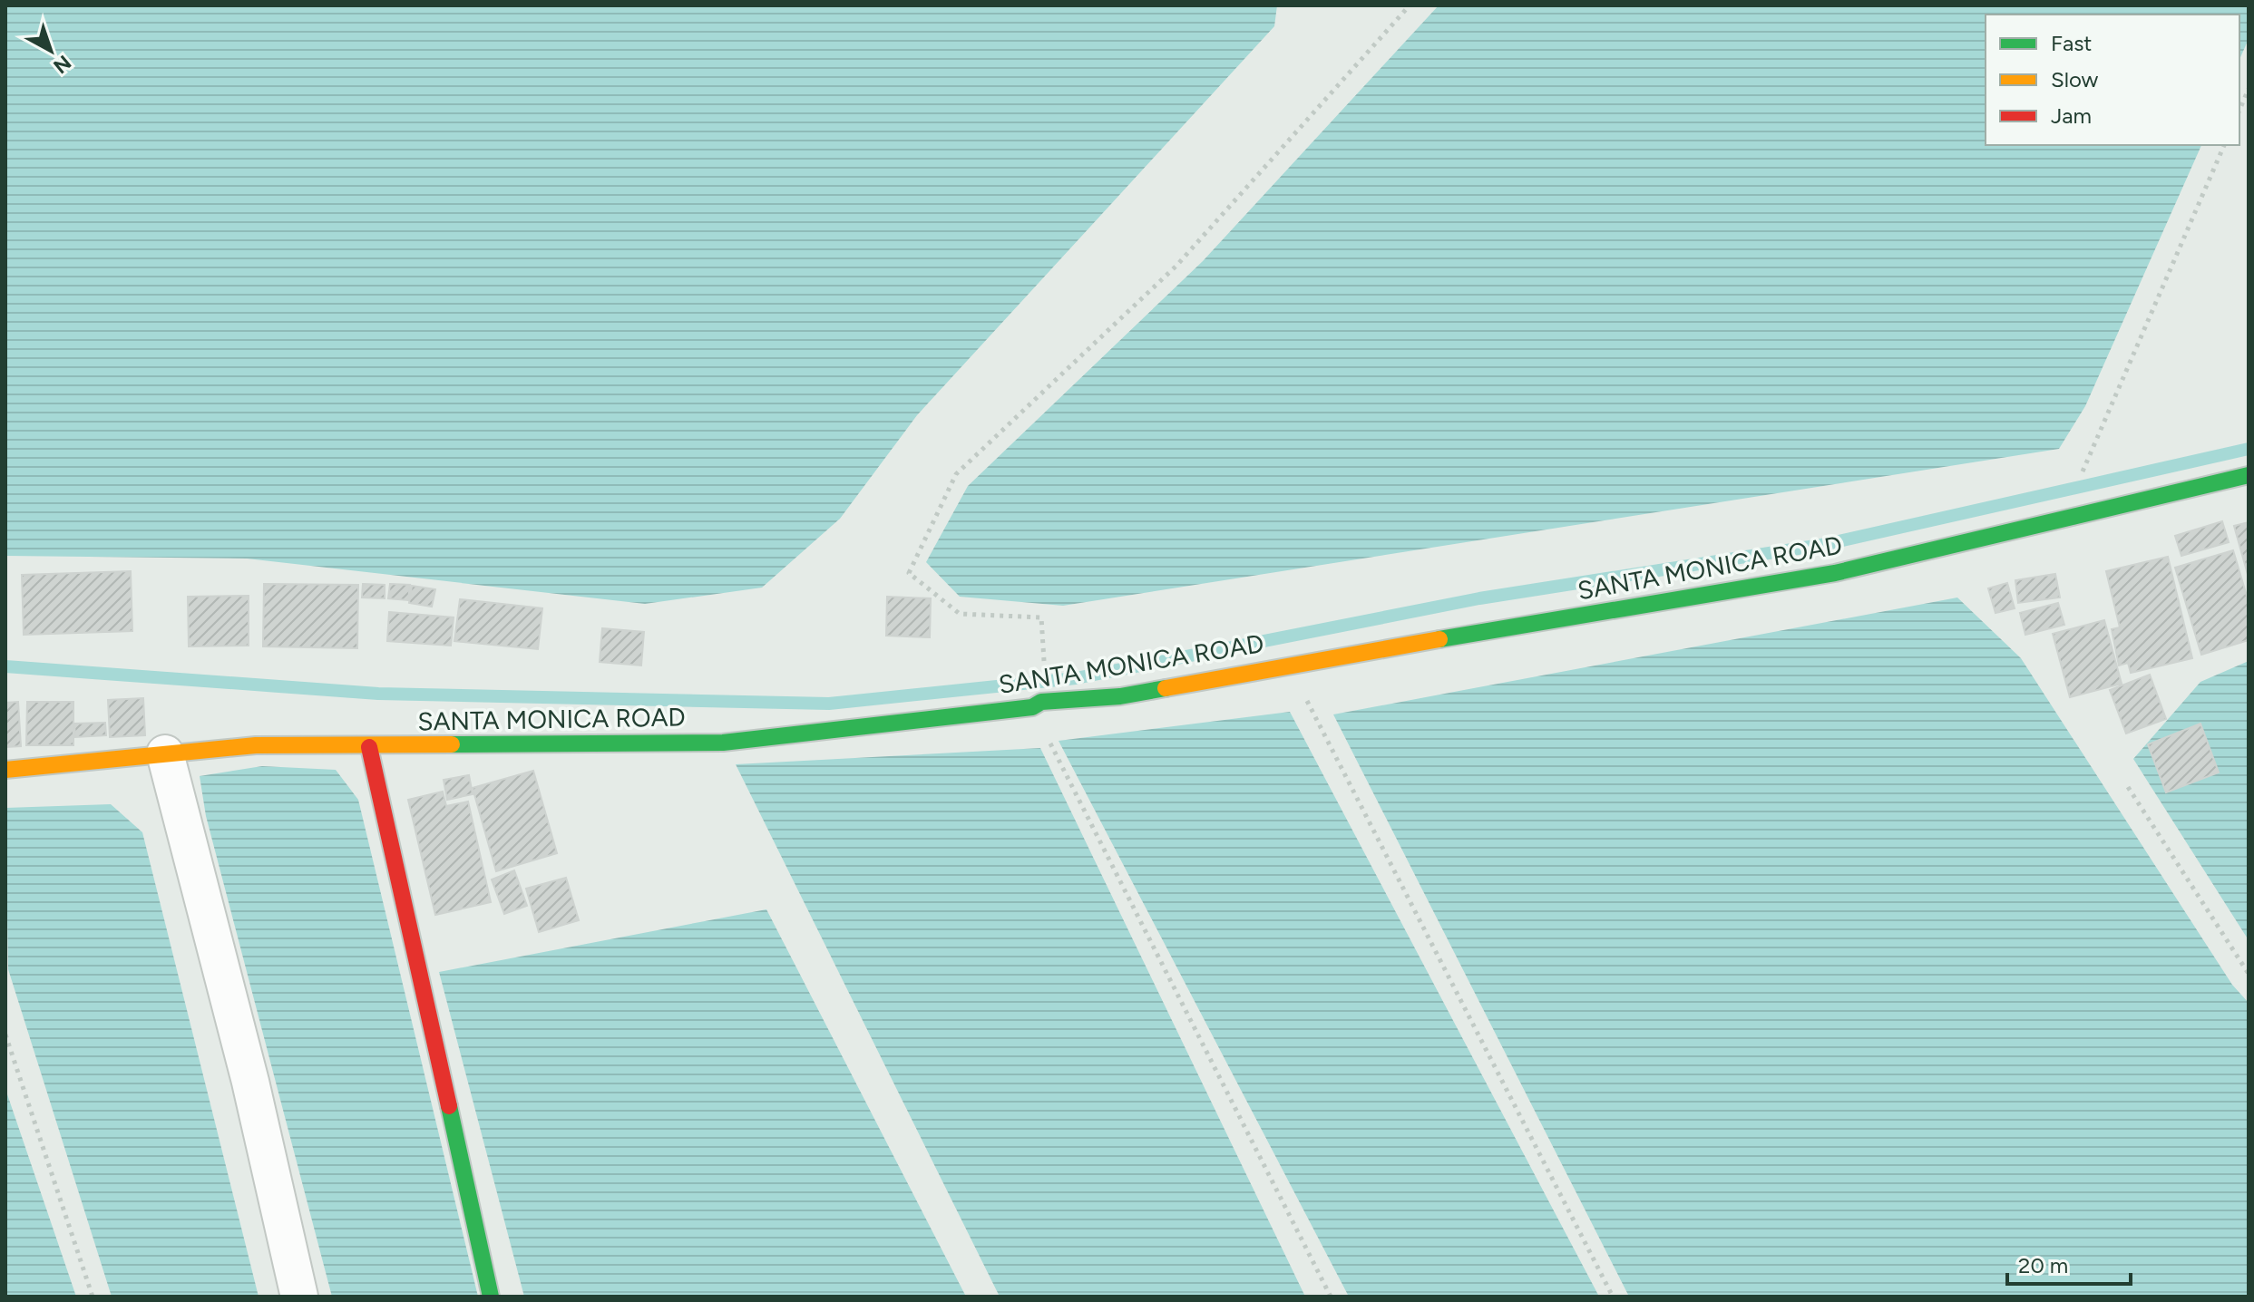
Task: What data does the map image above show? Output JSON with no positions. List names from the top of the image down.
{
  "streets": {
    "street": ["SANTA MONICA ROAD"]
  },
  "legend": ["Fast", "Slow", "Jam"],
  "scale_bar": "20 m",
  "north": "bottom right"
}
